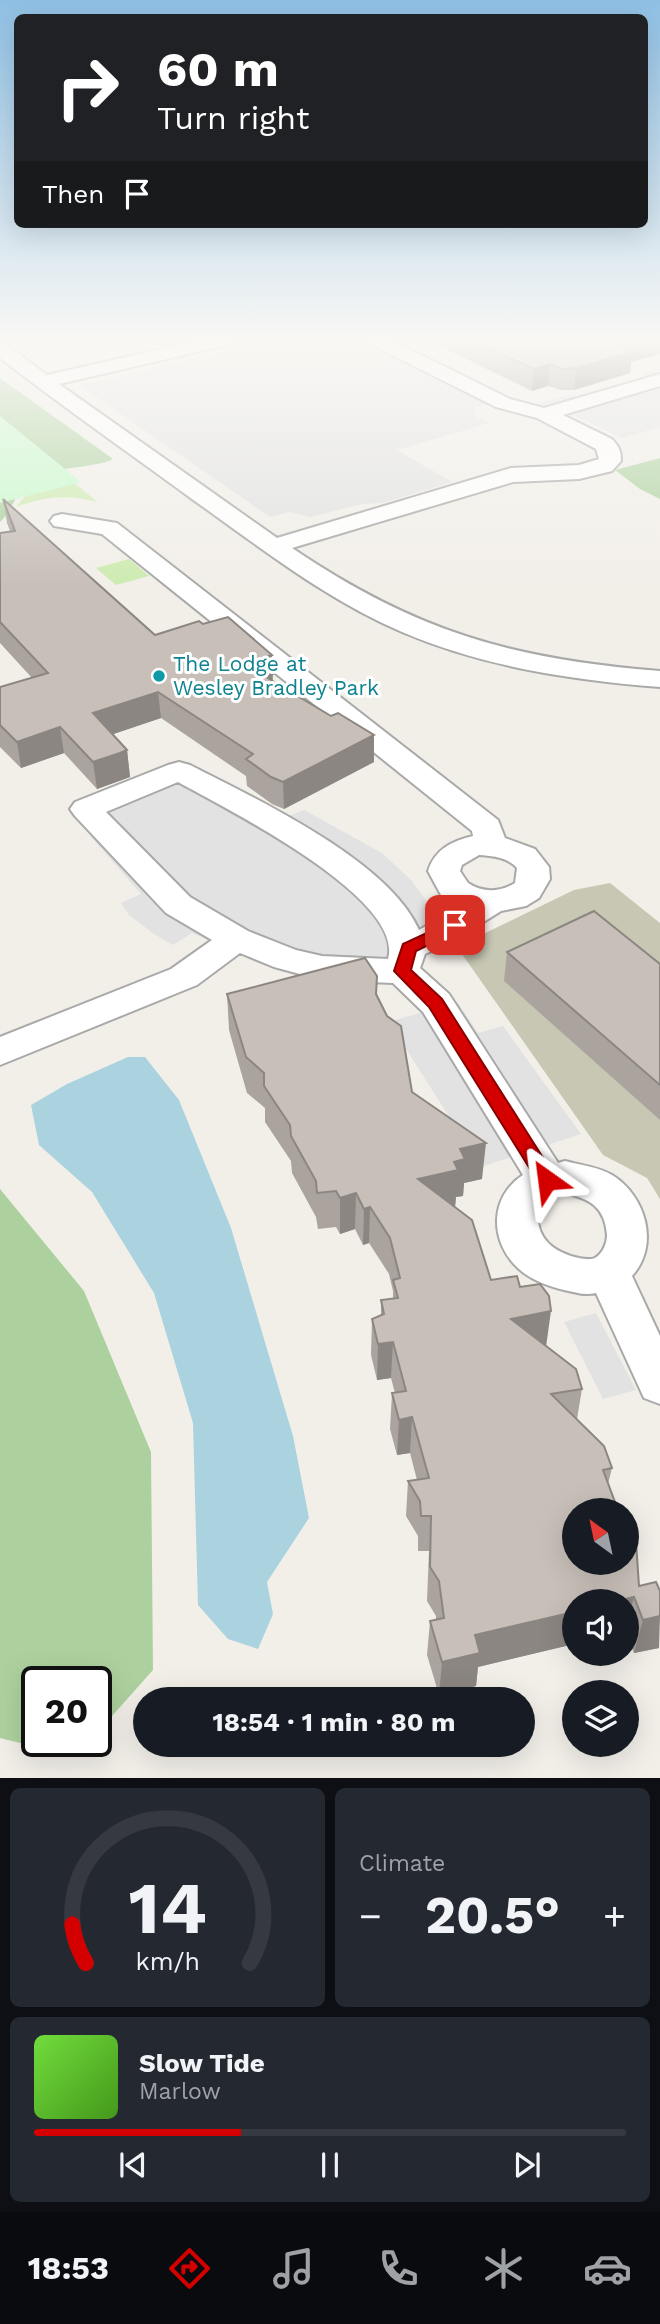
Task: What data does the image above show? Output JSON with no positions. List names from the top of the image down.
{
  "places": ["The Lodge at Wesley Bradley Park"],
  "north": "top left",
  "page": {
    "turn": ["60 m", "Turn right"],
    "then": "Then",
    "limit": "20",
    "trip": "18:54 · 1 min · 80 m",
    "tile": "Climate",
    "heat": ["−", "20.5°", "+"],
    "song": ["Slow Tide", "Marlow"],
    "tabs": "18:53",
    "gauge": ["14", "km/h"]
  }
}
